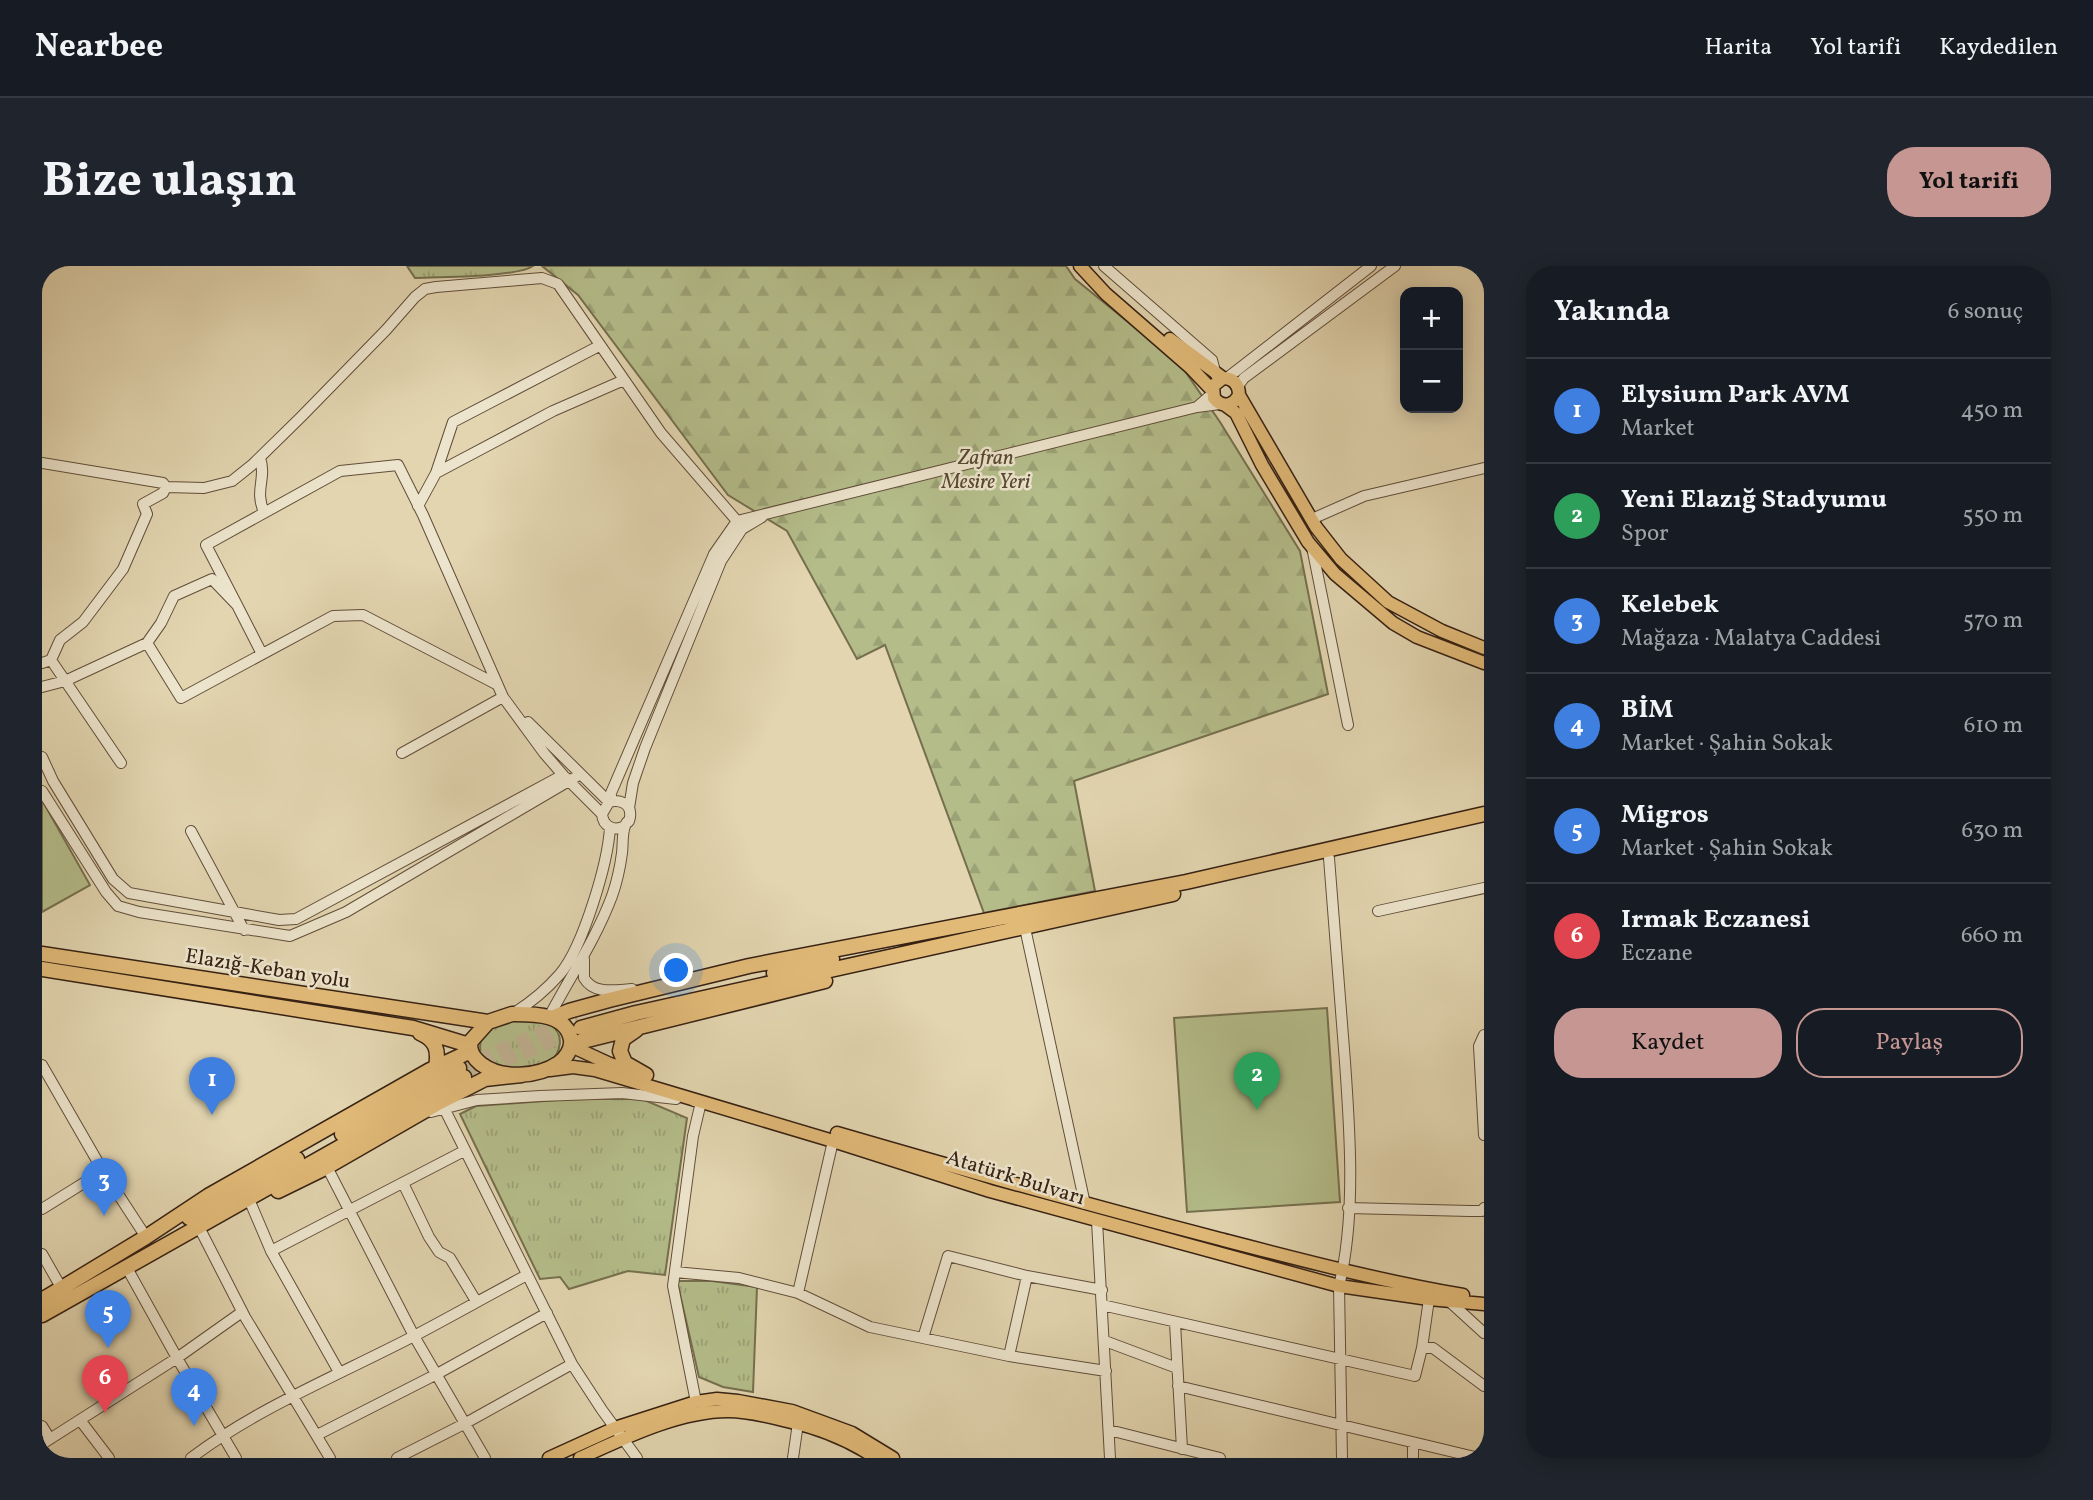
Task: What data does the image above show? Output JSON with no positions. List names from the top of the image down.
{
  "streets": {
    "highway": ["Elazığ-Keban yolu"],
    "main road": ["Atatürk Bulvarı"]
  },
  "crossings": [
    ["Elazığ-Keban yolu", "Atatürk Bulvarı"]
  ],
  "parks": ["Zafran Mesire Yeri"],
  "page": {
    "header": "Nearbee",
    "nav": ["Harita", "Yol tarifi", "Kaydedilen"],
    "buttons": [
      "Yol tarifi",
      ["Kaydet", "Paylaş"]
    ],
    "title": "Bize ulaşın",
    "heading": ["Yakında", "6 sonuç"],
    "map_buttons": ["+", "−"],
    "list": [
      {
        "mark": "1",
        "name": "Elysium Park AVM",
        "note": "Market",
        "value": "450 m"
      },
      {
        "mark": "2",
        "name": "Yeni Elazığ Stadyumu",
        "note": "Spor",
        "value": "550 m"
      },
      {
        "mark": "3",
        "name": "Kelebek",
        "note": "Mağaza · Malatya Caddesi",
        "value": "570 m"
      },
      {
        "mark": "4",
        "name": "BİM",
        "note": "Market · Şahin Sokak",
        "value": "610 m"
      },
      {
        "mark": "5",
        "name": "Migros",
        "note": "Market · Şahin Sokak",
        "value": "630 m"
      },
      {
        "mark": "6",
        "name": "Irmak Eczanesi",
        "note": "Eczane",
        "value": "660 m"
      }
    ],
    "pins": [
      "2",
      "1",
      "3",
      "5",
      "6",
      "4"
    ]
  }
}
